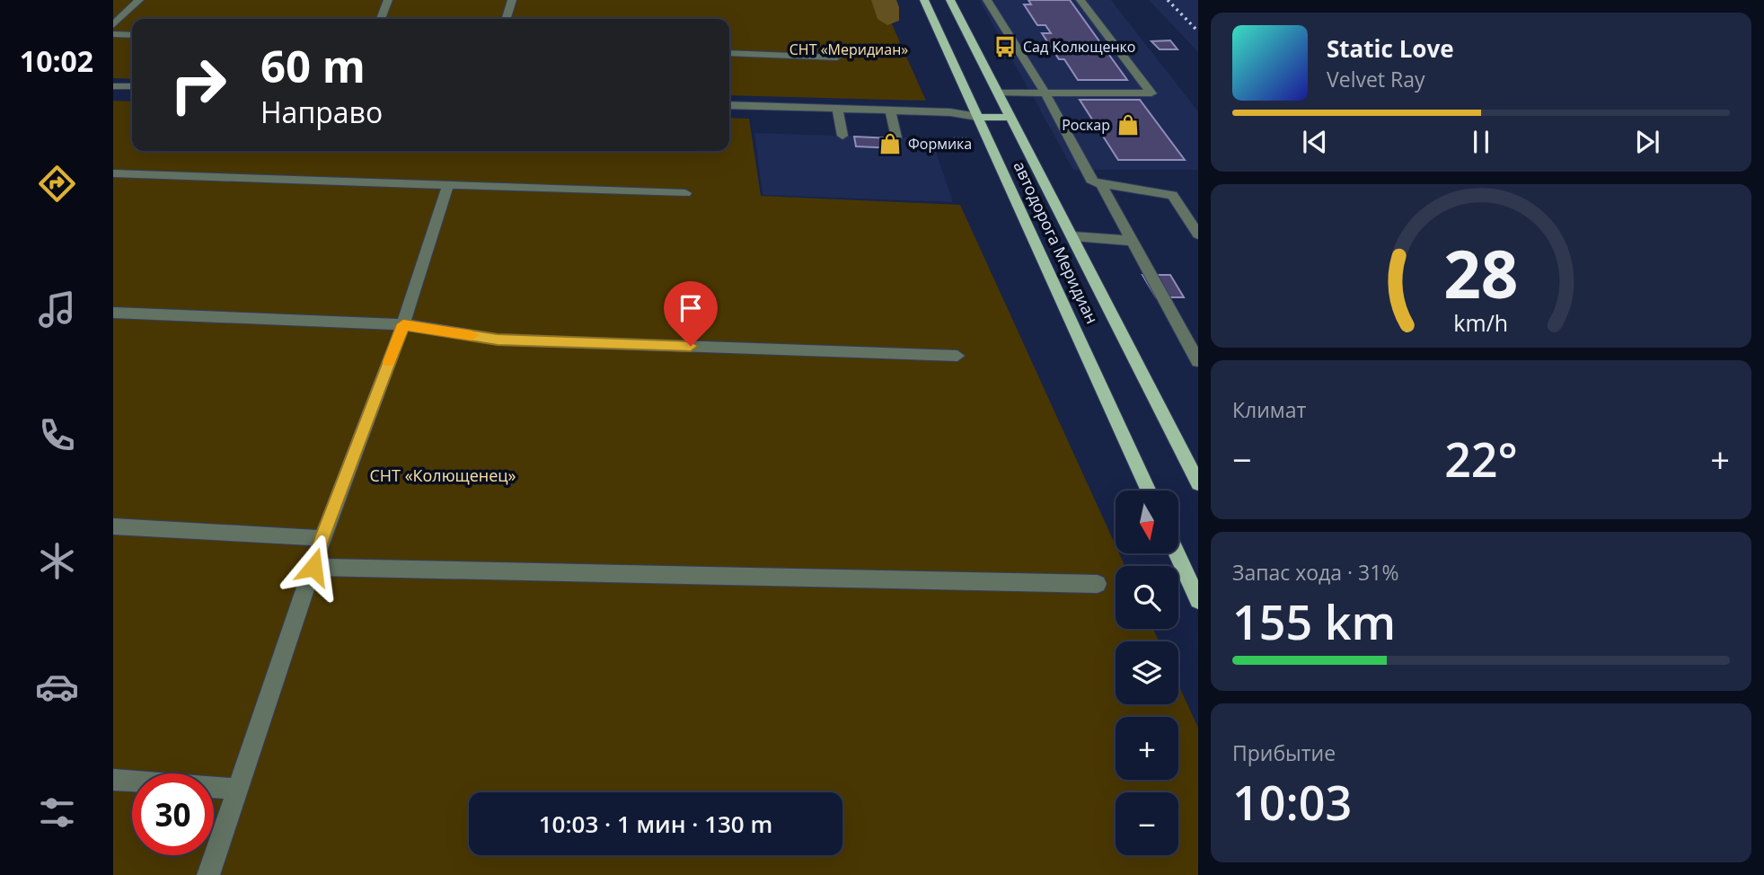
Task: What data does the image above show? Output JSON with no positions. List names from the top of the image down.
{
  "streets": {
    "main road": ["автодорога Меридиан"]
  },
  "parks": ["СНТ «Меридиан»", "СНТ «Колющенец»"],
  "places": {
    "bus stop": ["Сад Колющенко"],
    "shop": ["Роскар", "Формика"]
  },
  "north": "bottom",
  "page": {
    "tabs": "10:02",
    "turn": ["60 m", "Направо"],
    "song": ["Static Love", "Velvet Ray"],
    "tile": [
      "Климат",
      ["Запас хода · 31%", "155 km"],
      ["Прибытие", "10:03"]
    ],
    "heat": ["−", "22°", "+"],
    "map_buttons": ["+", "−"],
    "limit": "30",
    "trip": "10:03 · 1 мин · 130 m",
    "gauge": ["28", "km/h"]
  }
}
